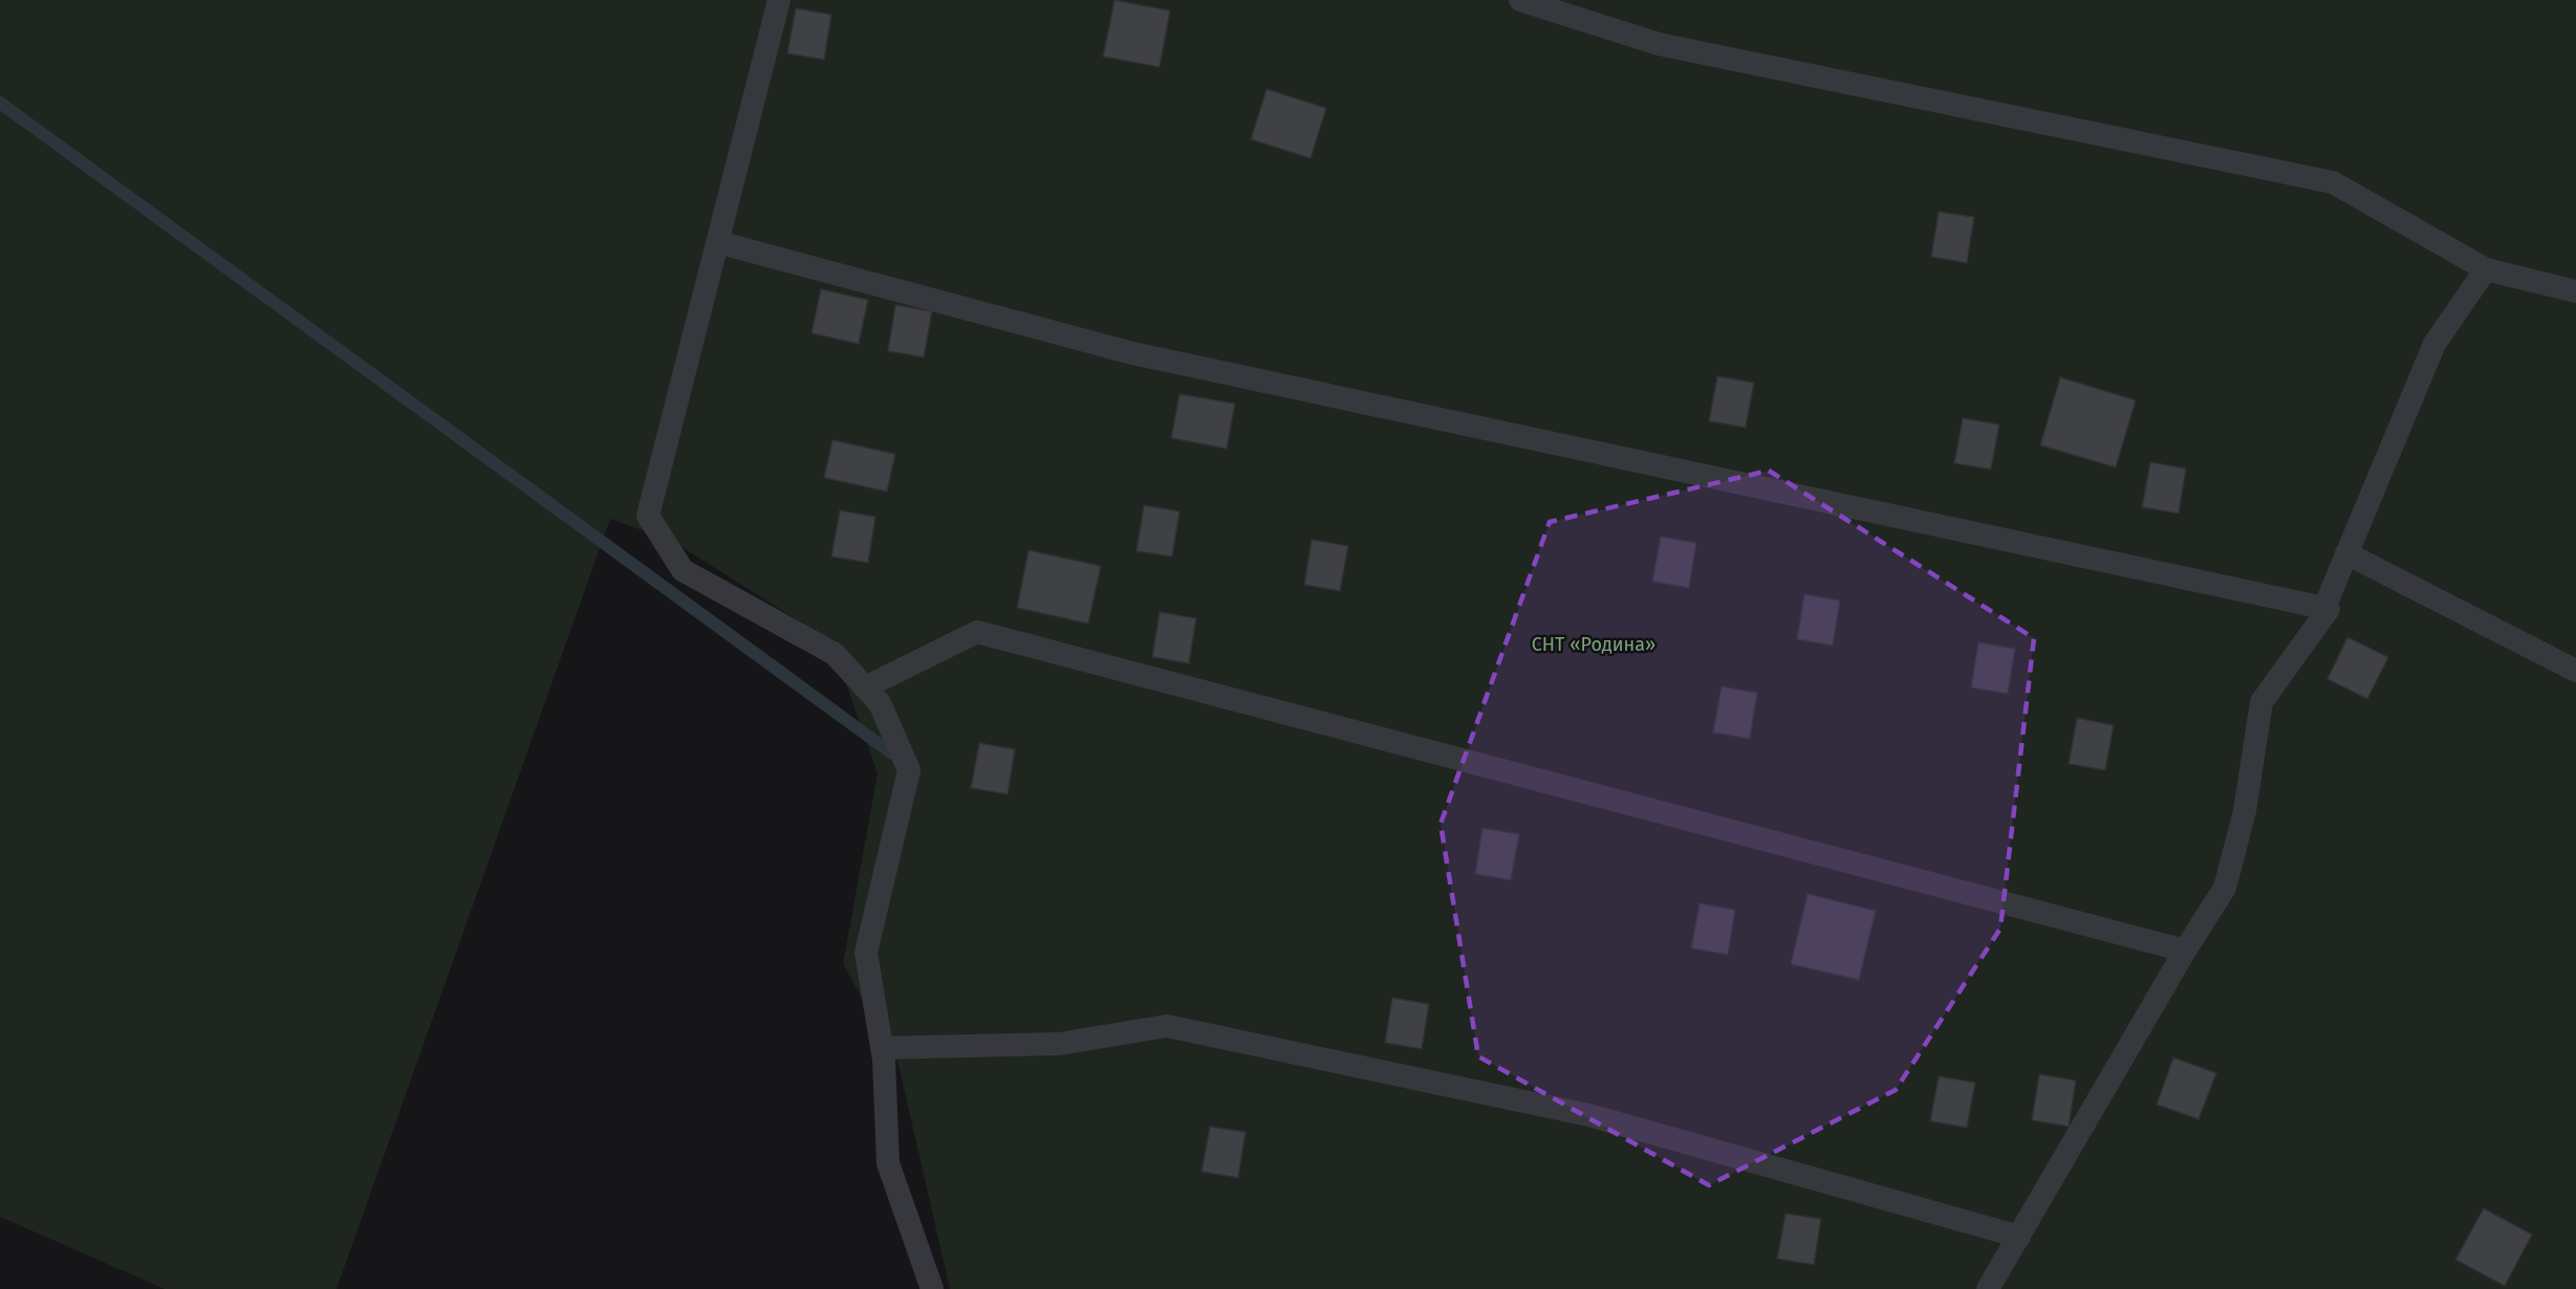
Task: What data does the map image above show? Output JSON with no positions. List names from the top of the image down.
{
  "parks": ["СНТ «Родина»"]
}
